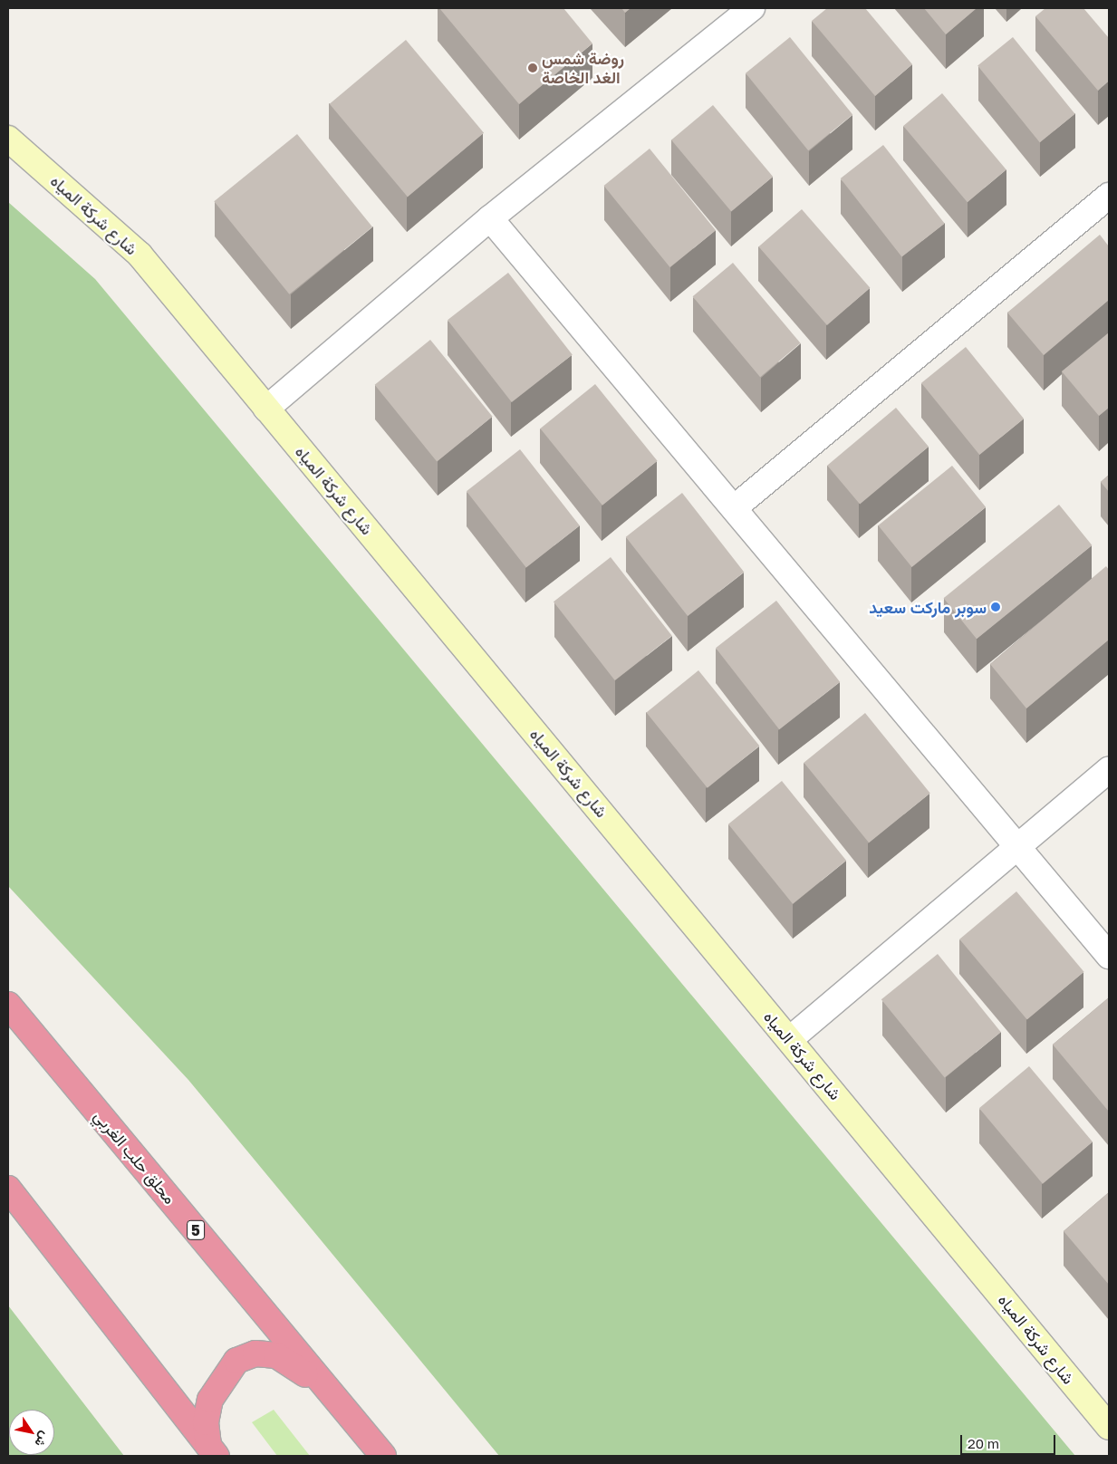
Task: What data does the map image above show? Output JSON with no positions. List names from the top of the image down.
{
  "streets": {
    "highway": ["محلق حلب الغربي", "5"],
    "street": ["شارع شركة المياه"]
  },
  "places": ["روضة شمس الغد الخاصة", "سوبر ماركت سعيد"],
  "scale_bar": "20 m",
  "north": "bottom right"
}
